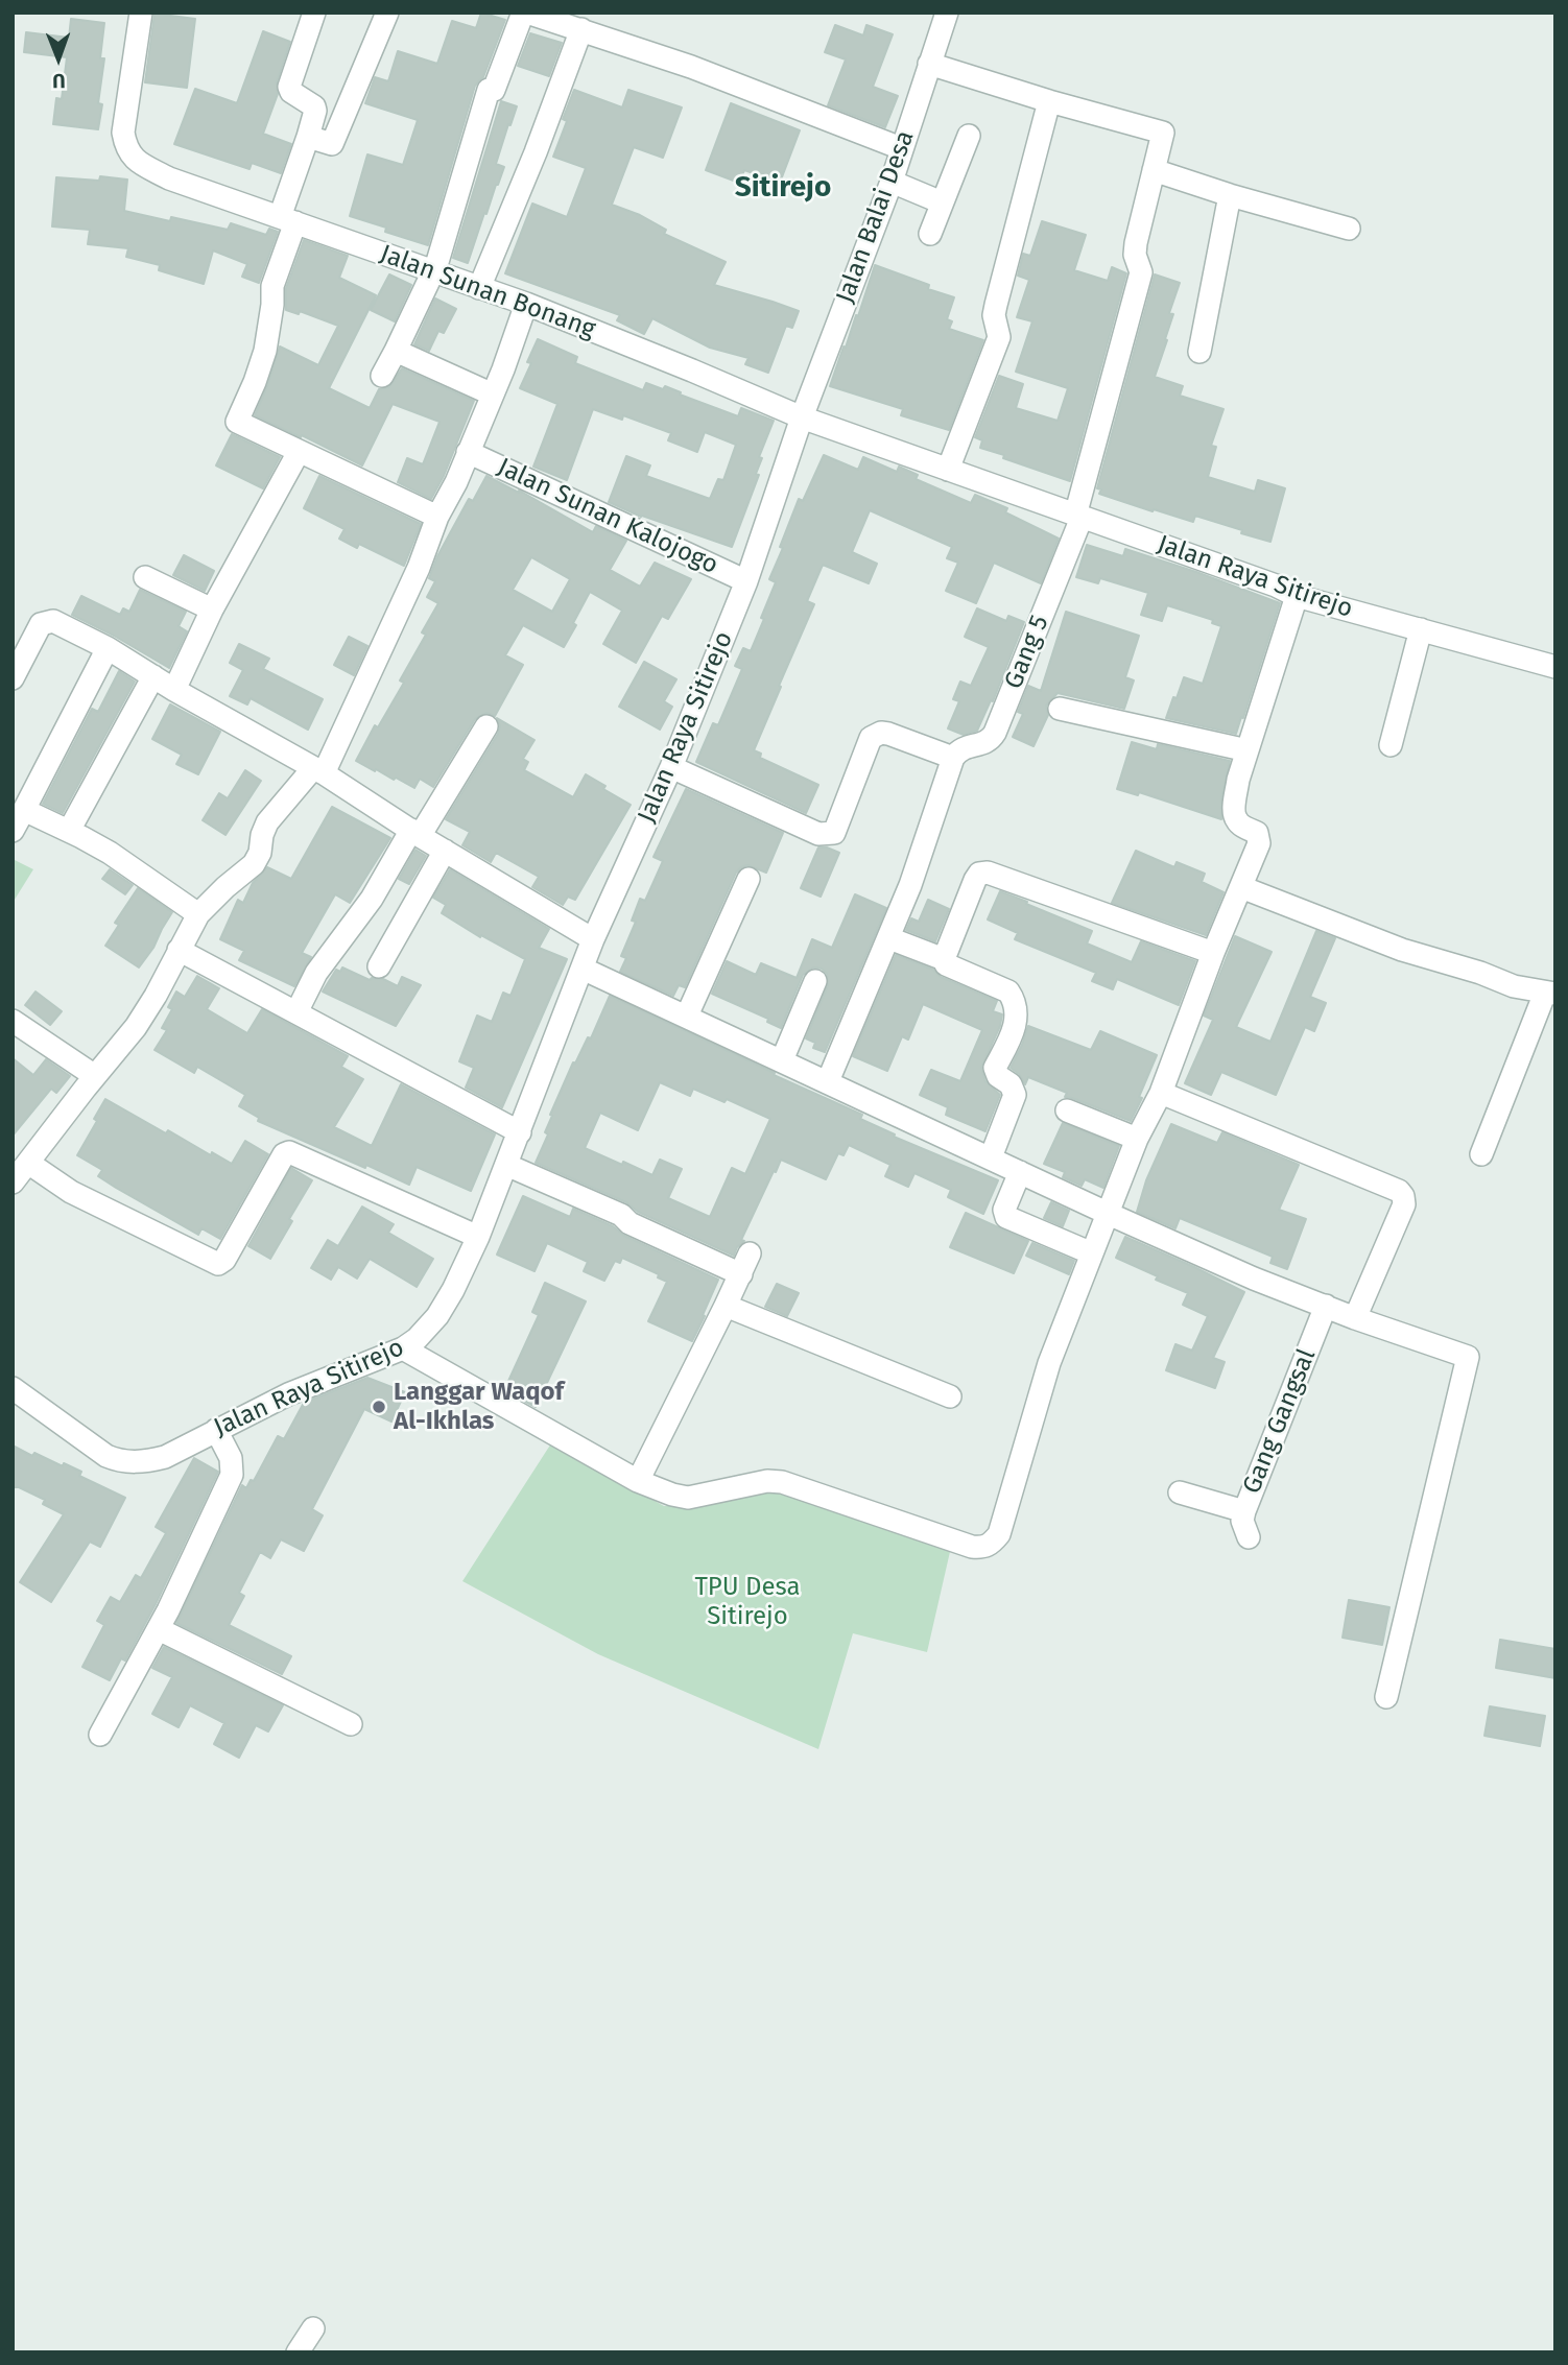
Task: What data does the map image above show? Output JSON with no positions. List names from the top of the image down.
{
  "streets": {
    "street": [
      "Jalan Balai Desa",
      "Jalan Sunan Bonang",
      "Jalan Sunan Kalojogo",
      "Jalan Raya Sitirejo",
      "Gang 5",
      "Gang Gangsal"
    ]
  },
  "crossings": [
    ["Jalan Balai Desa", "Jalan Sunan Bonang"],
    ["Jalan Balai Desa", "Jalan Raya Sitirejo"],
    ["Jalan Sunan Bonang", "Jalan Raya Sitirejo"],
    ["Jalan Sunan Kalojogo", "Jalan Raya Sitirejo"],
    ["Jalan Raya Sitirejo", "Gang 5"]
  ],
  "districts": ["Sitirejo"],
  "parks": ["TPU Desa Sitirejo"],
  "places": ["Langgar Waqof Al-Ikhlas"],
  "north": "bottom"
}
